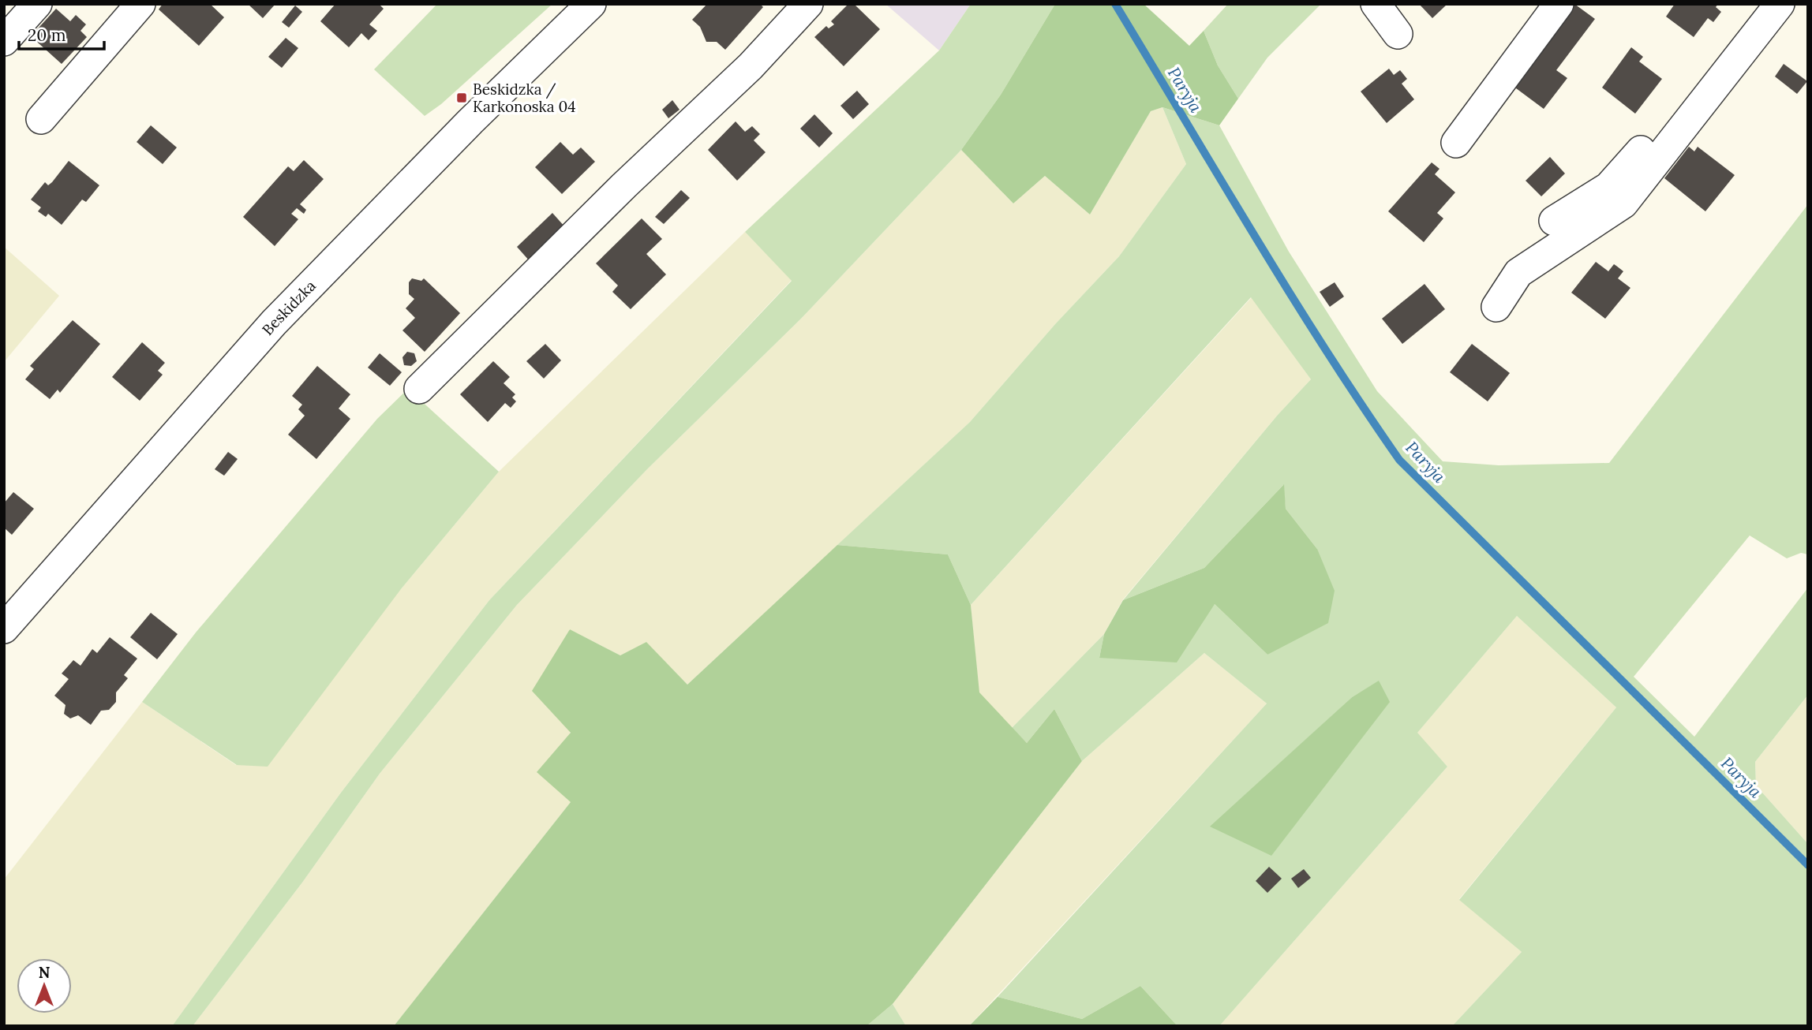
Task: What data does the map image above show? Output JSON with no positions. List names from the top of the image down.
{
  "streets": {
    "street": ["Beskidzka"]
  },
  "water": ["Paryja"],
  "places": {
    "transit": ["Beskidzka / Karkonoska 04"]
  },
  "scale_bar": "20 m",
  "north": "top"
}
